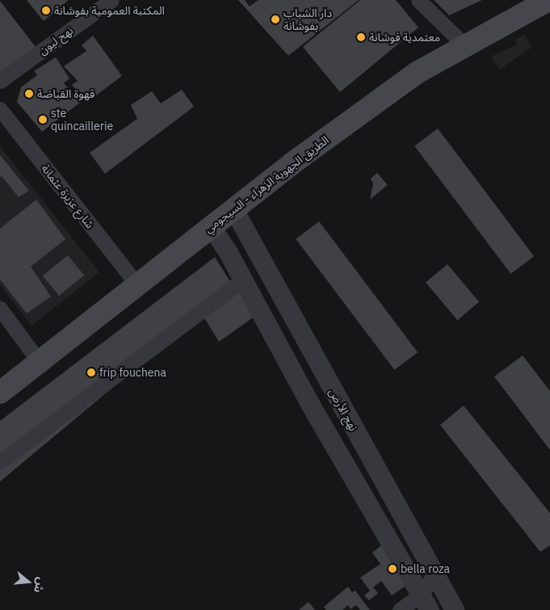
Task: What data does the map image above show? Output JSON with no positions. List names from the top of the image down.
{
  "streets": {
    "main road": ["الطريق الجهوية الزهراء - السيجومي"],
    "street": ["نهح ليون", "شارع عزيزة عثمانة", "نهج الأرض"]
  },
  "crossings": [
    ["الطريق الجهوية الزهراء - السيجومي", "شارع عزيزة عثمانة"],
    ["الطريق الجهوية الزهراء - السيجومي", "نهج الأرض"]
  ],
  "places": [
    "المكتبة العمومية بفوشانة",
    "دار الشباب بفوشانة",
    "معتمدية فوشانة",
    "قهوة القباضة",
    "ste quincaillerie",
    "frip fouchena",
    "bella roza"
  ],
  "north": "right"
}
